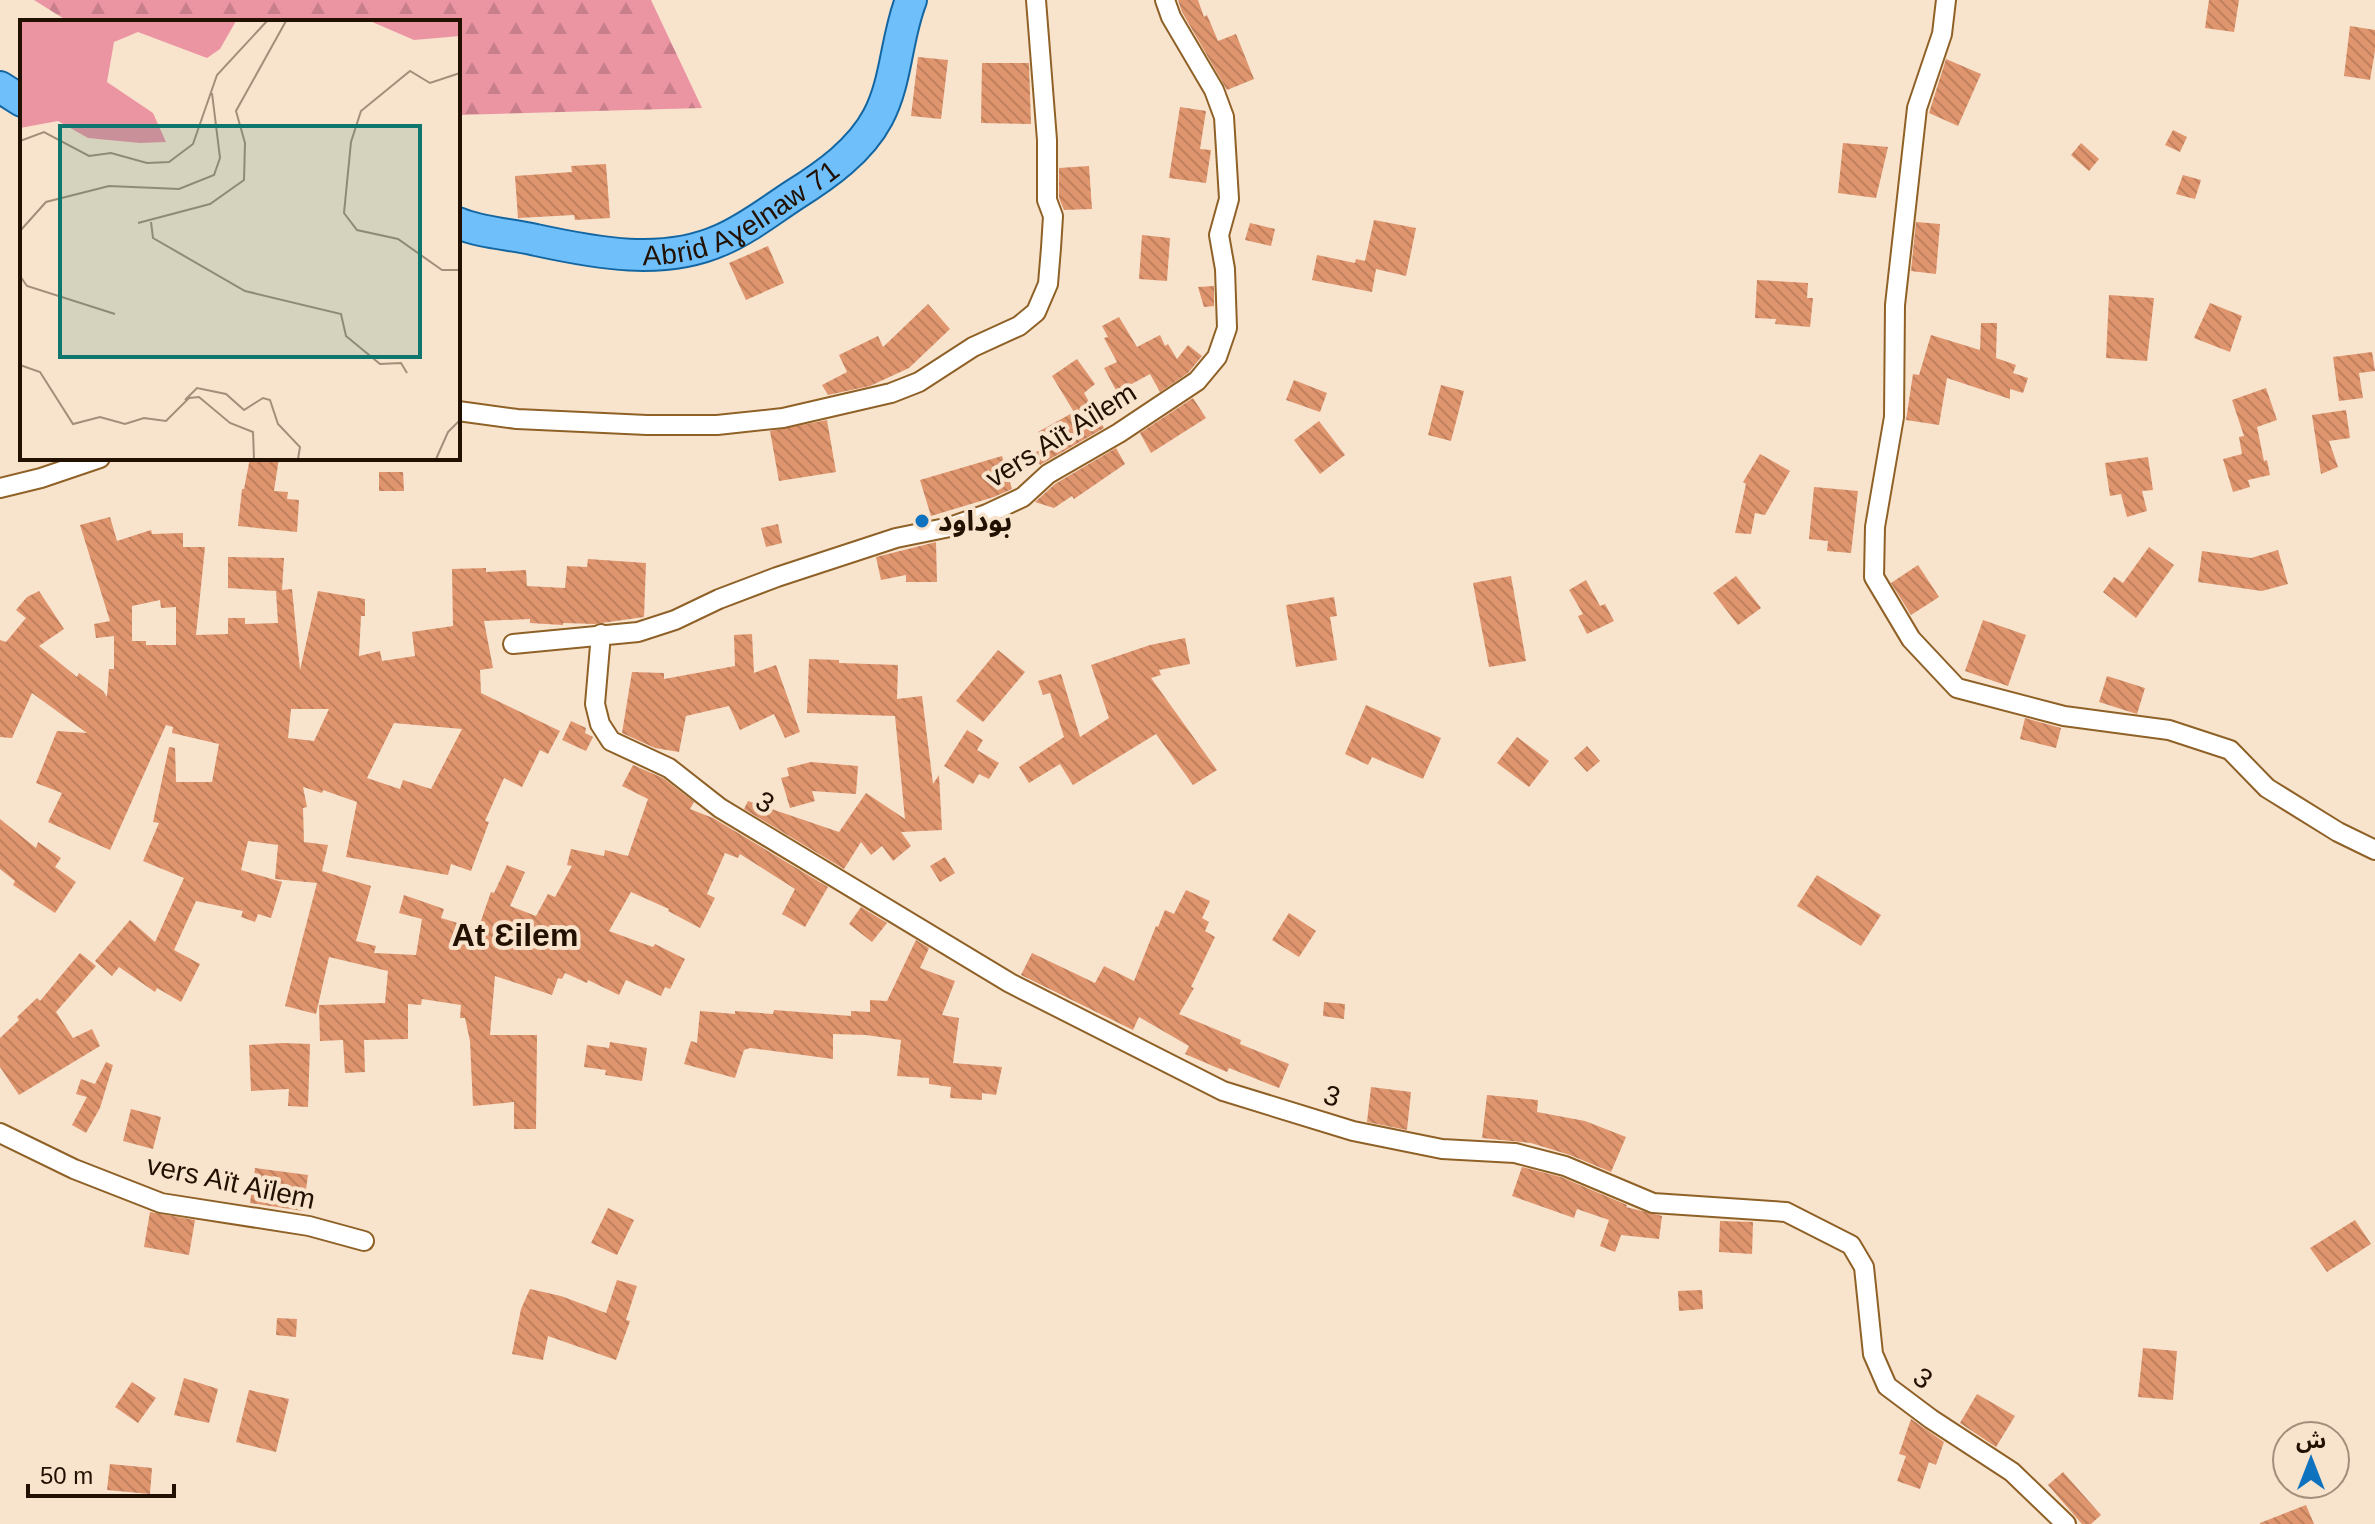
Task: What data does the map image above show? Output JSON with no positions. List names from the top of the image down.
{
  "streets": {
    "main road": ["Abrid Aɣelnaw 71"],
    "street": ["vers Aït Aïlem", "3"]
  },
  "crossings": [
    ["vers Aït Aïlem", "3"]
  ],
  "districts": ["At Ɛilem"],
  "places": ["بوداود"],
  "scale_bar": "50 m",
  "north": "top"
}
